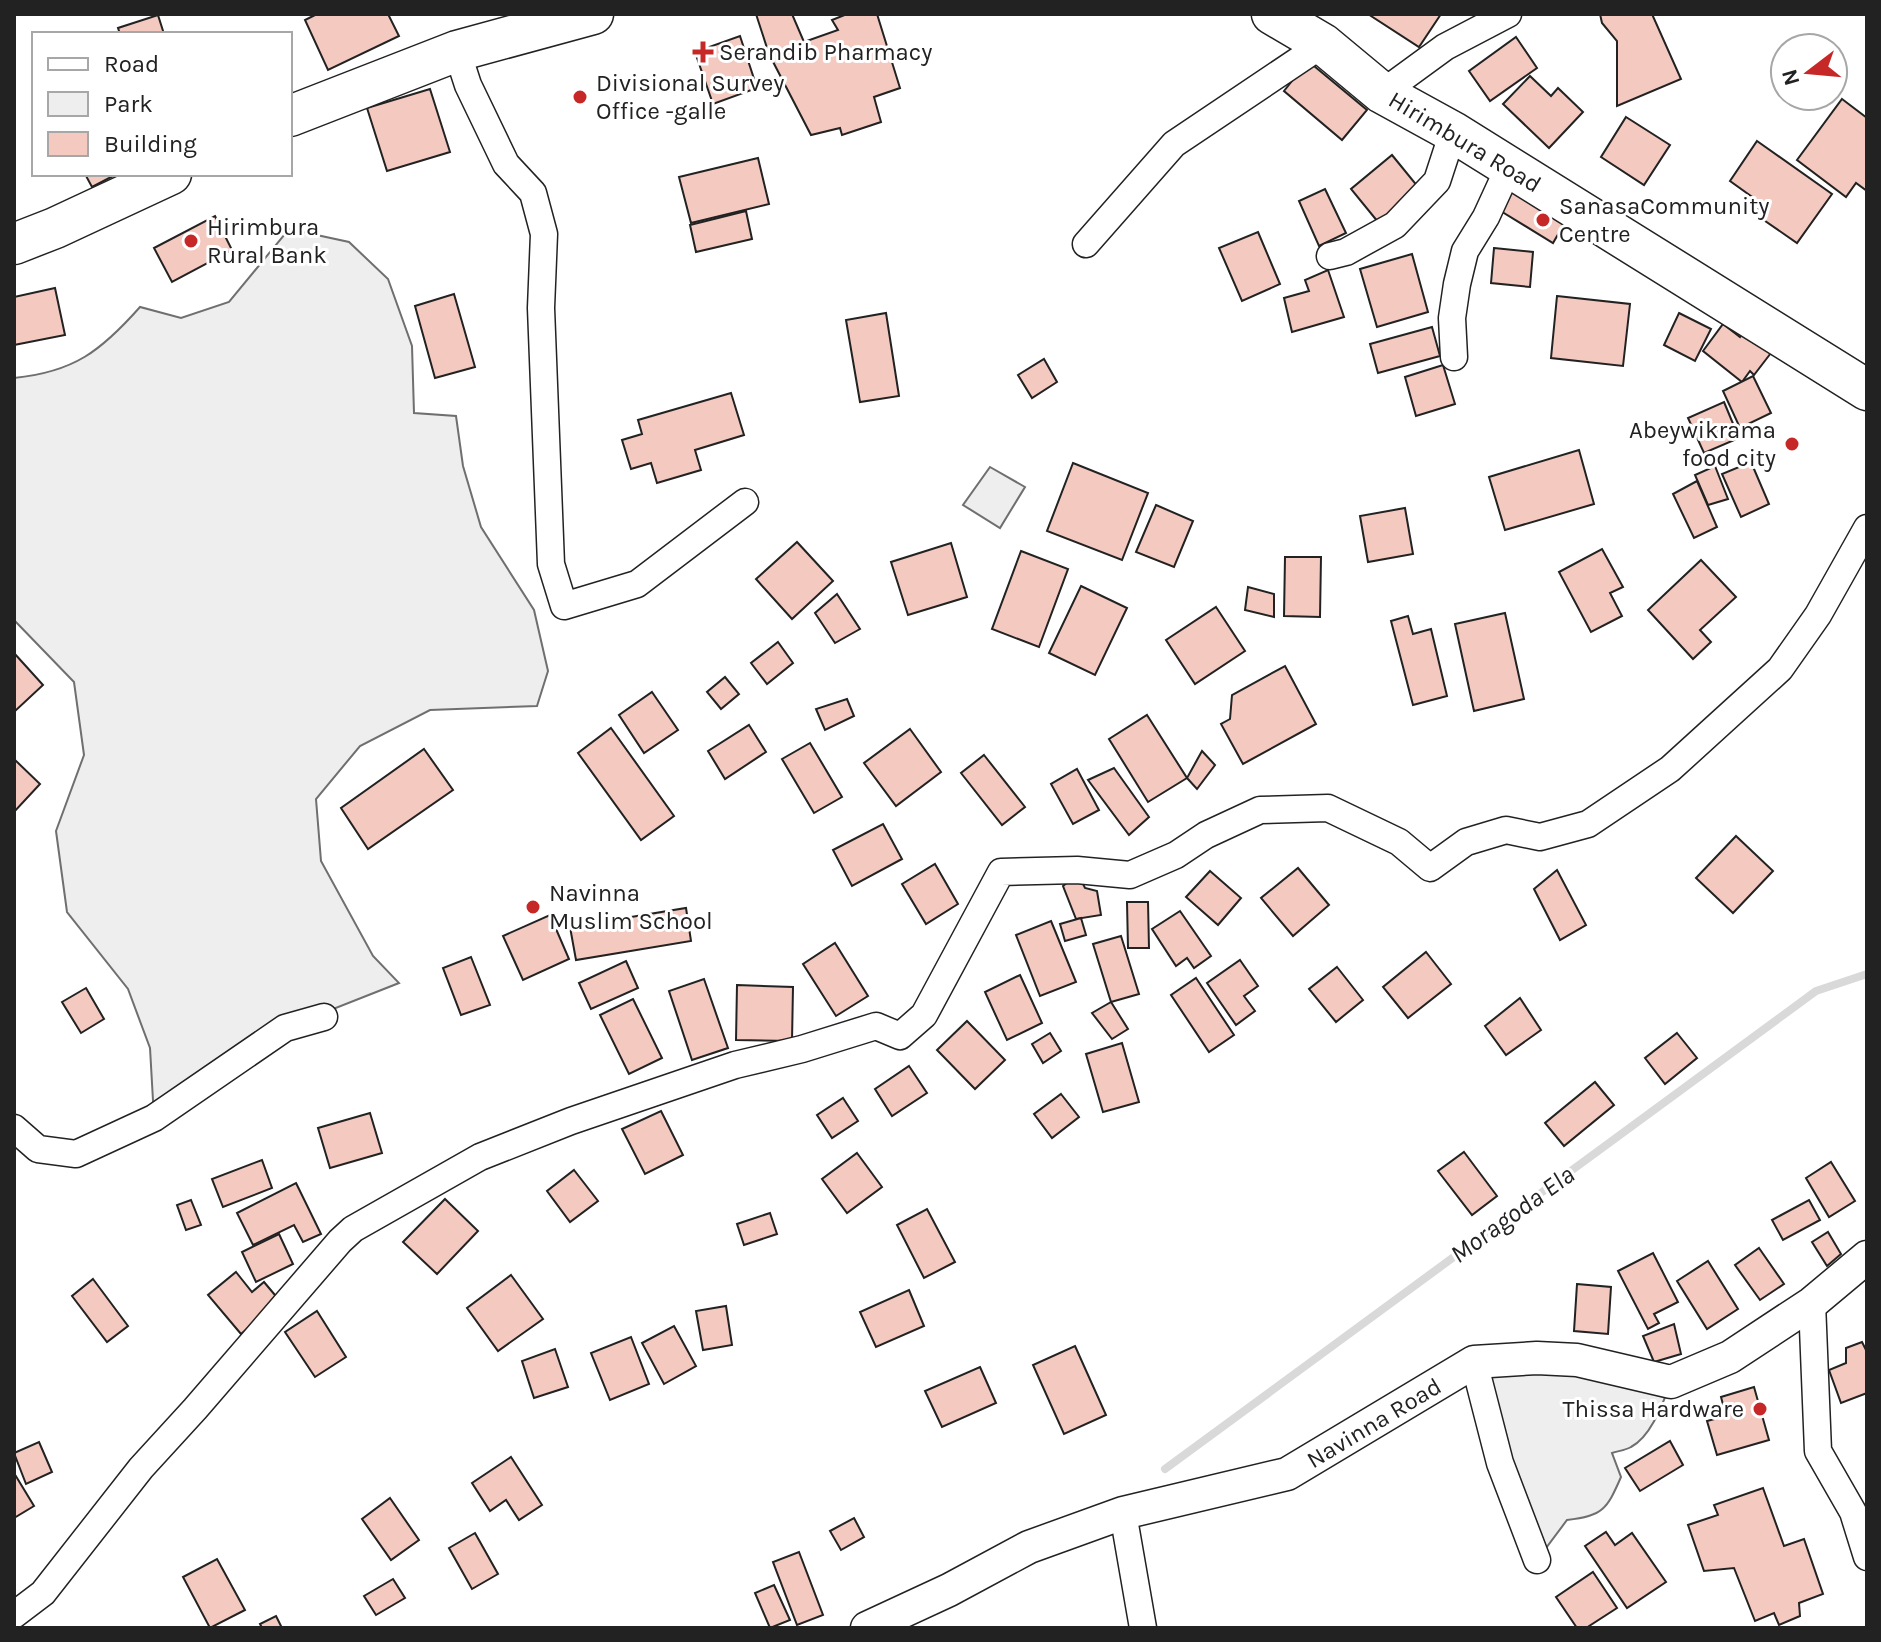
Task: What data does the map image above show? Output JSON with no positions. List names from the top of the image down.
{
  "streets": {
    "main road": ["Hirimbura Road"],
    "street": ["Navinna Road"]
  },
  "water": ["Moragoda Ela"],
  "places": {
    "health": ["Serandib Pharmacy"],
    "other": [
      "Divisional Survey Office -galle",
      "SanasaCommunity Centre",
      "Hirimbura Rural Bank",
      "Abeywikrama food city",
      "Navinna Muslim School",
      "Thissa Hardware"
    ]
  },
  "legend": ["Road", "Park", "Building"],
  "north": "left"
}
